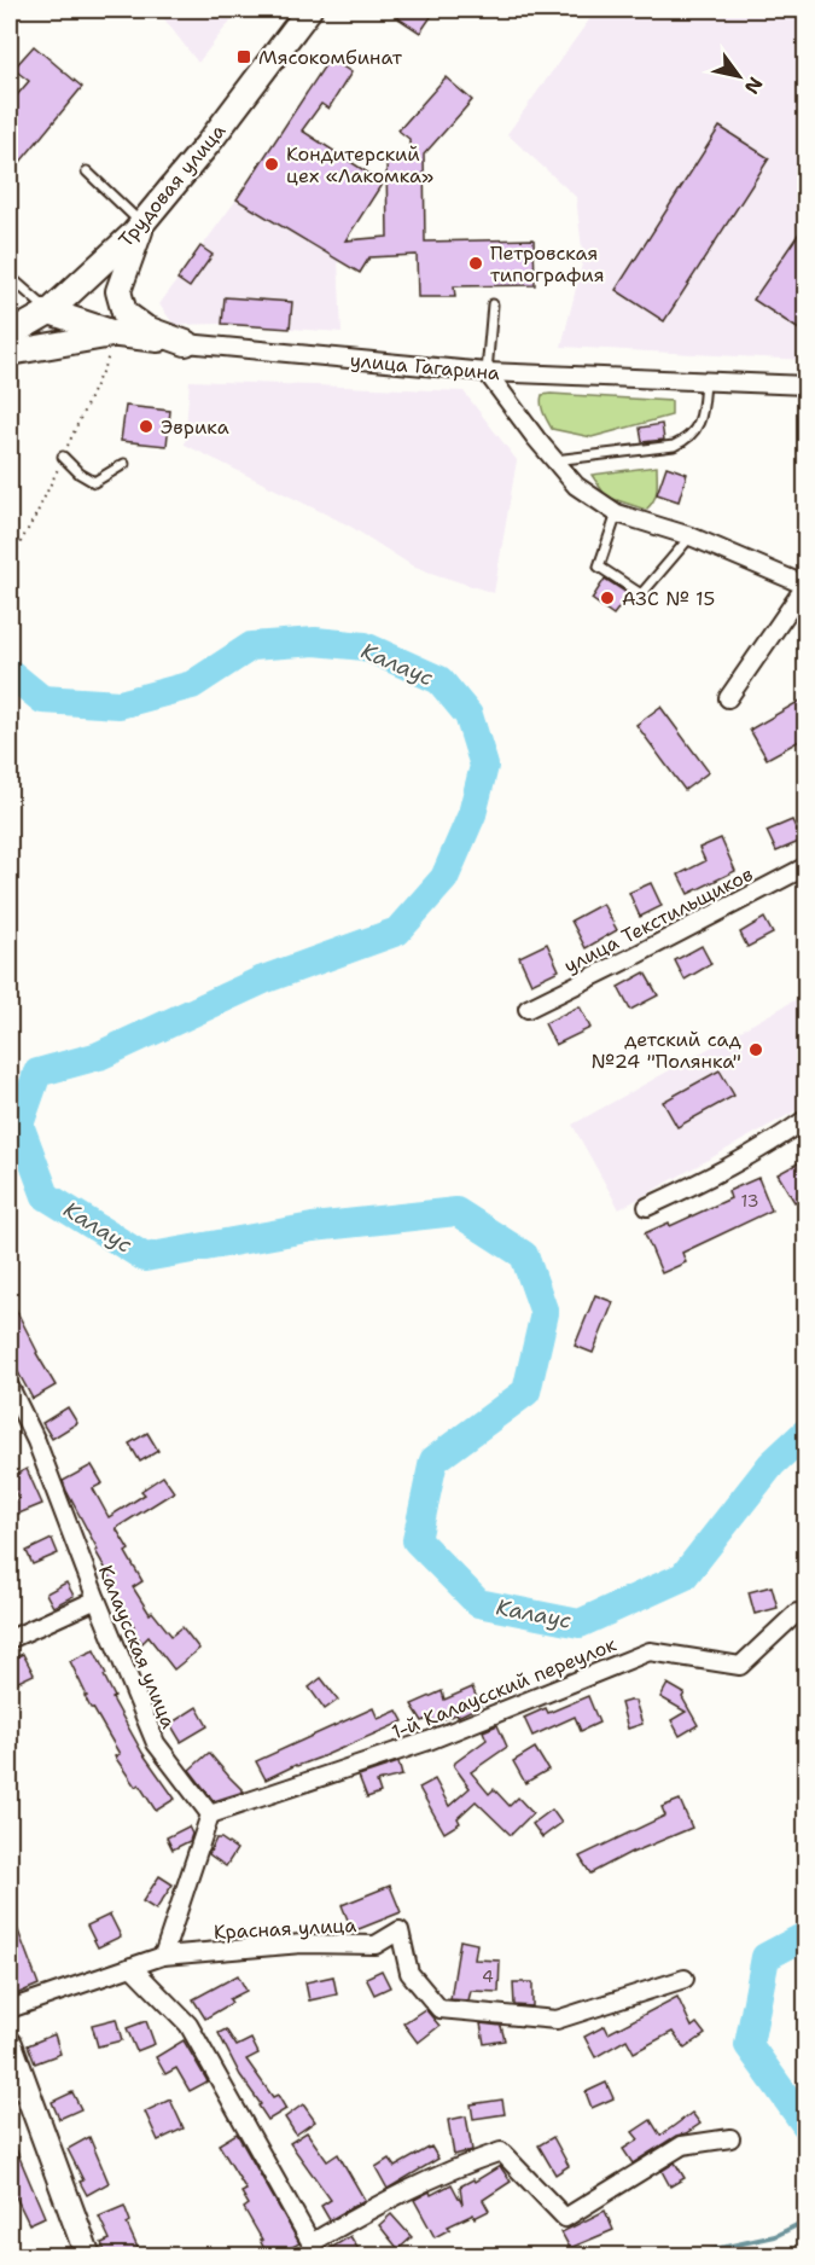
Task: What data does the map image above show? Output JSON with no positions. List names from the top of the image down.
{
  "streets": {
    "main road": ["Трудовая улица", "улица Гагарина"],
    "street": [
      "улица Текстильщиков",
      "Калаусская улица",
      "1-й Калаусский переулок",
      "Красная улица"
    ]
  },
  "crossings": [
    ["Трудовая улица", "улица Гагарина"],
    ["Калаусская улица", "1-й Калаусский переулок"]
  ],
  "water": ["Калаус"],
  "places": {
    "transit": ["Мясокомбинат"],
    "other": [
      "Кондитерский цех «Лакомка»",
      "Петровская типография",
      "Эврика",
      "АЗС № 15",
      "детский сад №24 \"Полянка\""
    ]
  },
  "house_numbers": ["13", "4"],
  "north": "bottom right"
}
